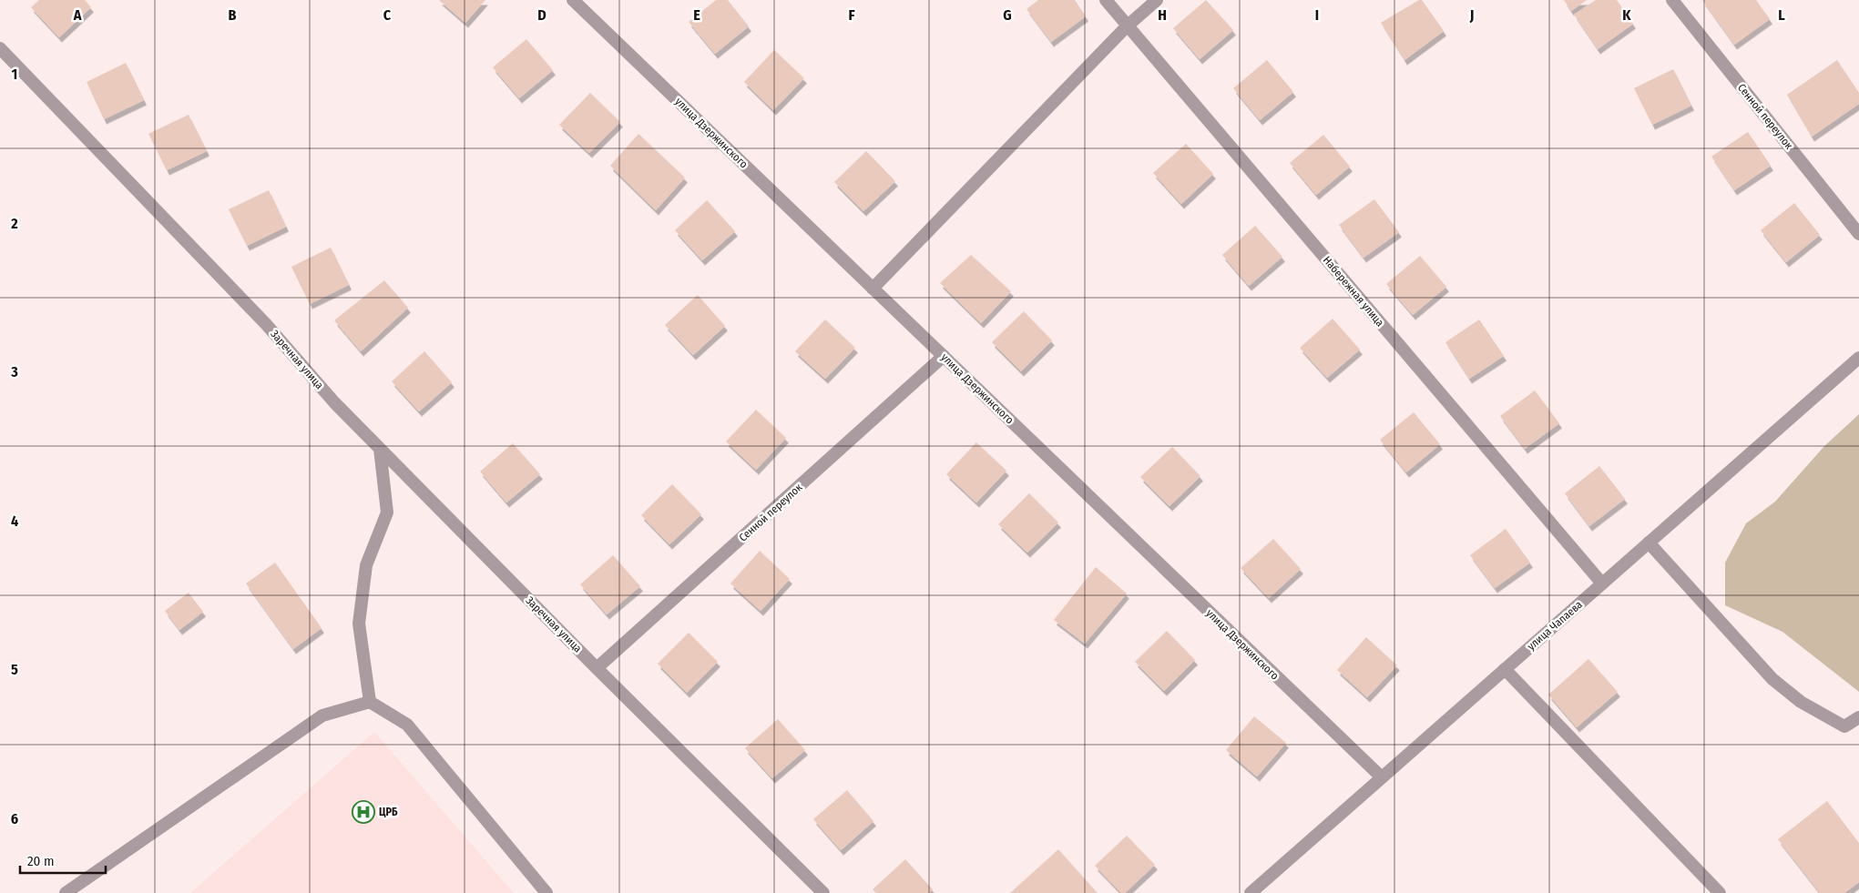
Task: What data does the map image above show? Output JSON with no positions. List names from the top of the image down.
{
  "streets": {
    "street": [
      "Сенной переулок",
      "улица Дзержинского",
      "Набережная улица",
      "Заречная улица",
      "улица Чапаева"
    ]
  },
  "crossings": [
    ["Сенной переулок", "улица Дзержинского"],
    ["Сенной переулок", "Заречная улица"],
    ["улица Дзержинского", "улица Чапаева"],
    ["Набережная улица", "улица Чапаева"]
  ],
  "places": {
    "hospital": ["ЦРБ"]
  },
  "scale_bar": "20 m",
  "grid": {
    "columns": [
      "A",
      "B",
      "C",
      "D",
      "E",
      "F",
      "G",
      "H",
      "I",
      "J",
      "K",
      "L"
    ],
    "rows": [
      "1",
      "2",
      "3",
      "4",
      "5",
      "6"
    ]
  }
}
